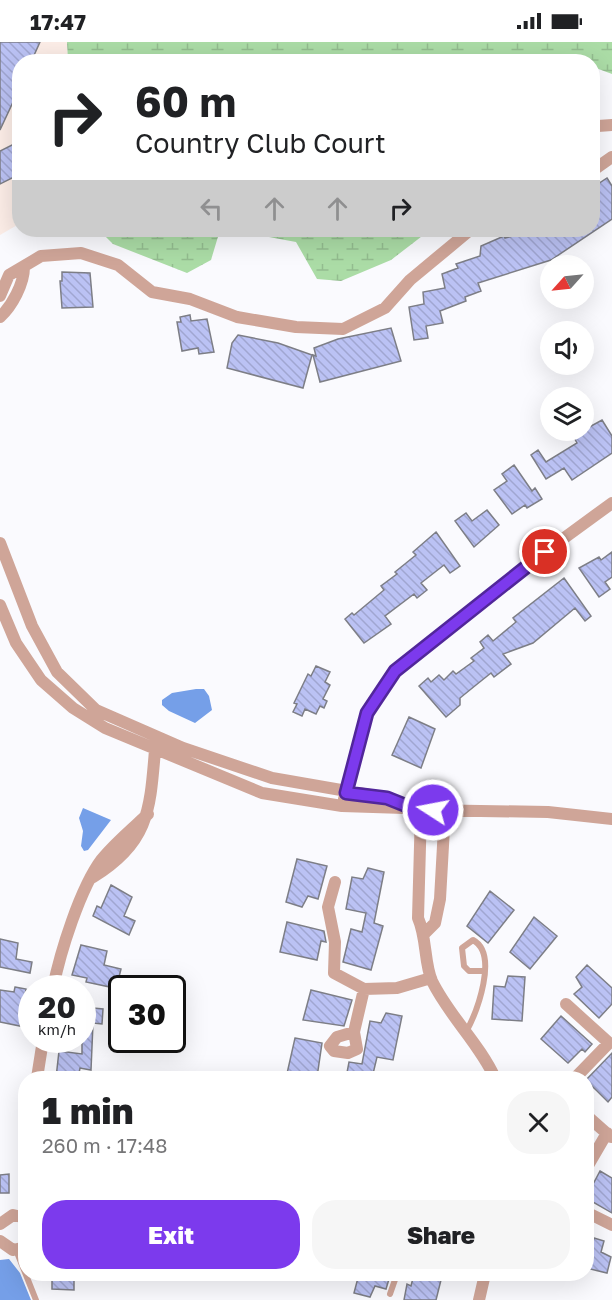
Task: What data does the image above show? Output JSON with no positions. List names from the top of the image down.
{
  "north": "bottom left",
  "page": {
    "status": "17:47",
    "turn": ["60 m", "Country Club Court"],
    "speed": "20 km/h",
    "limit": "30",
    "heading": ["1 min", "260 m · 17:48"],
    "buttons": ["Exit", "Share"]
  }
}
